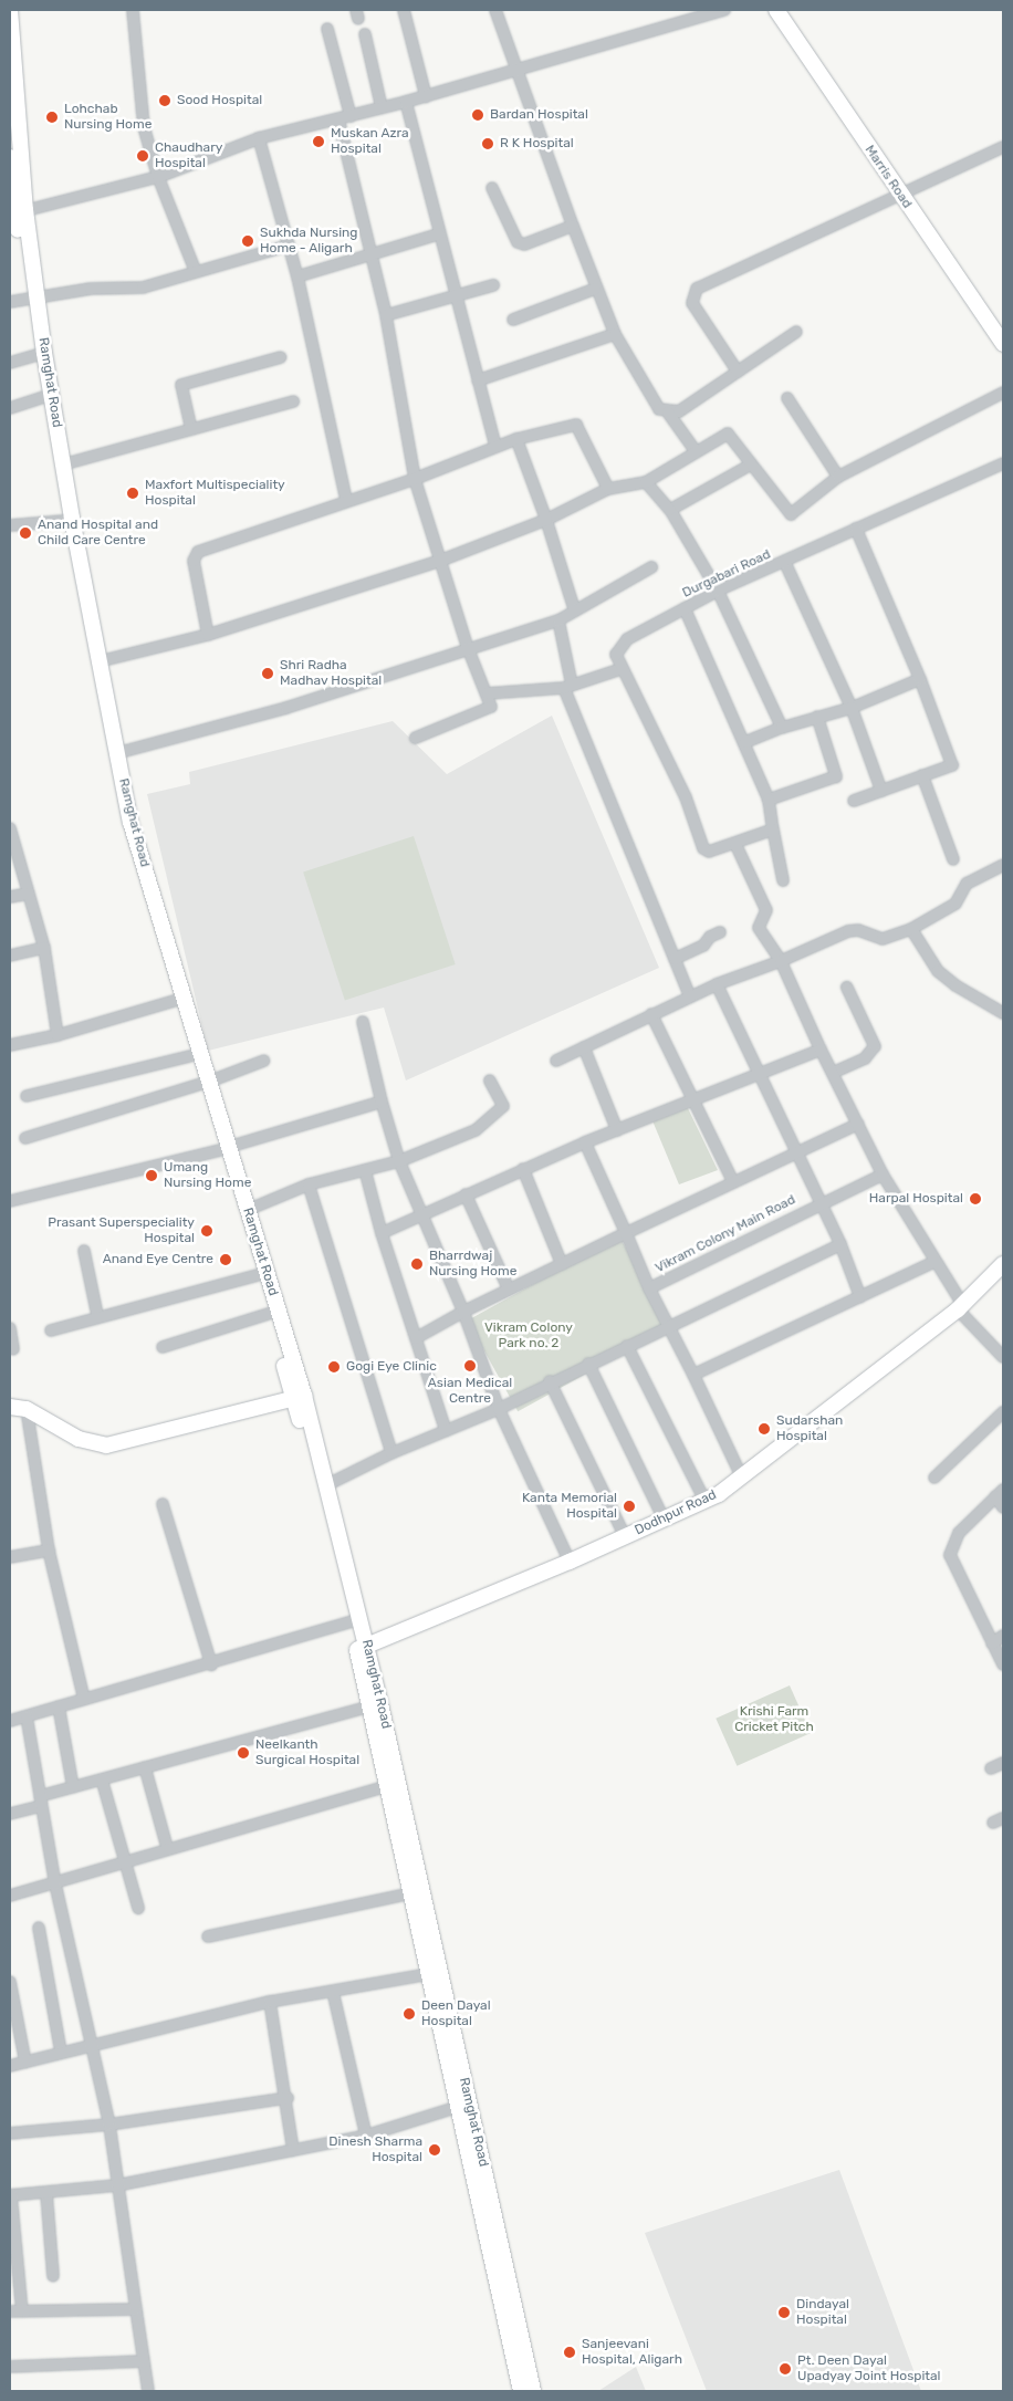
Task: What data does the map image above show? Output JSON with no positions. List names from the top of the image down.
{
  "streets": {
    "main road": ["Marris Road", "Ramghat Road", "Dodhpur Road"],
    "street": ["Durgabari Road", "Vikram Colony Main Road"]
  },
  "crossings": [
    ["Ramghat Road", "Dodhpur Road"]
  ],
  "parks": ["Vikram Colony Park no. 2", "Krishi Farm Cricket Pitch"],
  "places": [
    "Sood Hospital",
    "Bardan Hospital",
    "Lohchab Nursing Home",
    "Muskan Azra Hospital",
    "R K Hospital",
    "Chaudhary Hospital",
    "Sukhda Nursing Home - Aligarh",
    "Maxfort Multispeciality Hospital",
    "Anand Hospital and Child Care Centre",
    "Shri Radha Madhav Hospital",
    "Umang Nursing Home",
    "Harpal Hospital",
    "Prasant Superspeciality Hospital",
    "Anand Eye Centre",
    "Bharrdwaj Nursing Home",
    "Asian Medical Centre",
    "Gogi Eye Clinic",
    "Sudarshan Hospital",
    "Kanta Memorial Hospital",
    "Neelkanth Surgical Hospital",
    "Deen Dayal Hospital",
    "Dinesh Sharma Hospital",
    "Dindayal Hospital",
    "Sanjeevani Hospital, Aligarh",
    "Pt. Deen Dayal Upadyay Joint Hospital"
  ]
}
